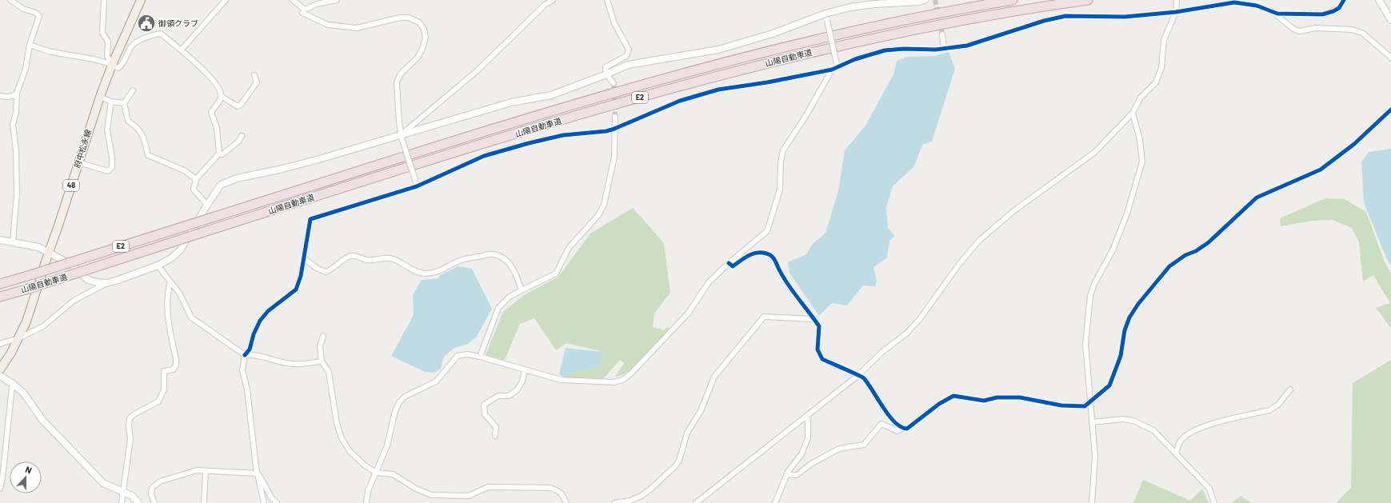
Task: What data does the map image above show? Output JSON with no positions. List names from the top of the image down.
{
  "streets": {
    "highway": ["山陽自動車道", "E2"],
    "main road": ["府中松永線", "48"]
  },
  "places": {
    "public building": ["御領クラブ"]
  },
  "north": "top"
}
